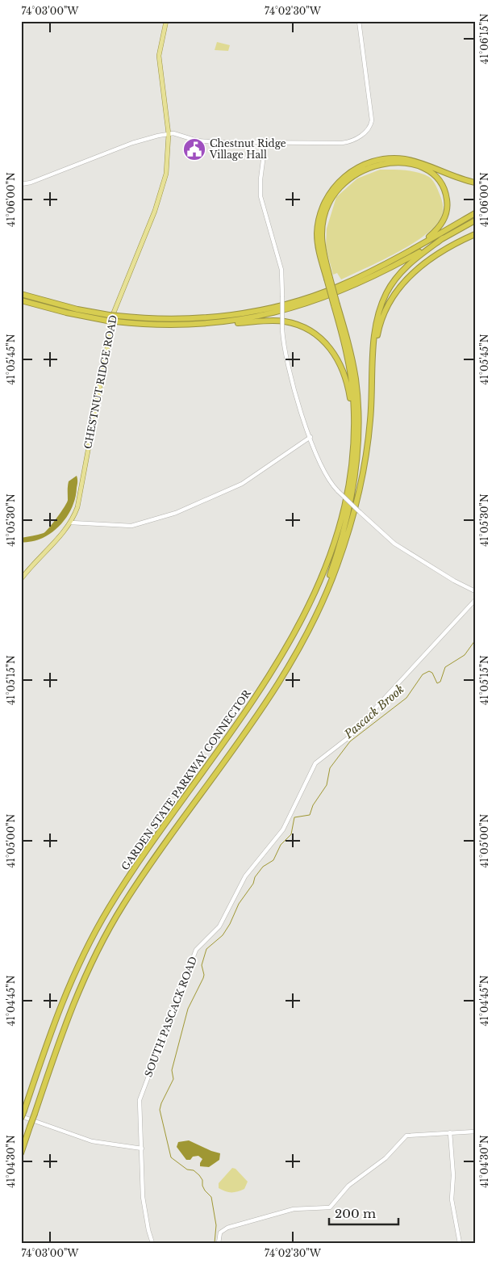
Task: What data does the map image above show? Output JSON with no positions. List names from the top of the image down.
{
  "streets": {
    "highway": ["GARDEN STATE PARKWAY CONNECTOR"],
    "main road": ["CHESTNUT RIDGE ROAD"],
    "street": ["SOUTH PASCACK ROAD"]
  },
  "water": ["Pascack Brook"],
  "places": {
    "public building": ["Chestnut Ridge Village Hall"]
  },
  "scale_bar": "200 m",
  "coordinates": [
    "74°03'00\"W",
    "74°02'30\"W",
    "41°06'15\"N",
    "41°06'00\"N",
    "41°05'45\"N",
    "41°05'30\"N",
    "41°05'15\"N",
    "41°05'00\"N",
    "41°04'45\"N",
    "41°04'30\"N"
  ]
}
